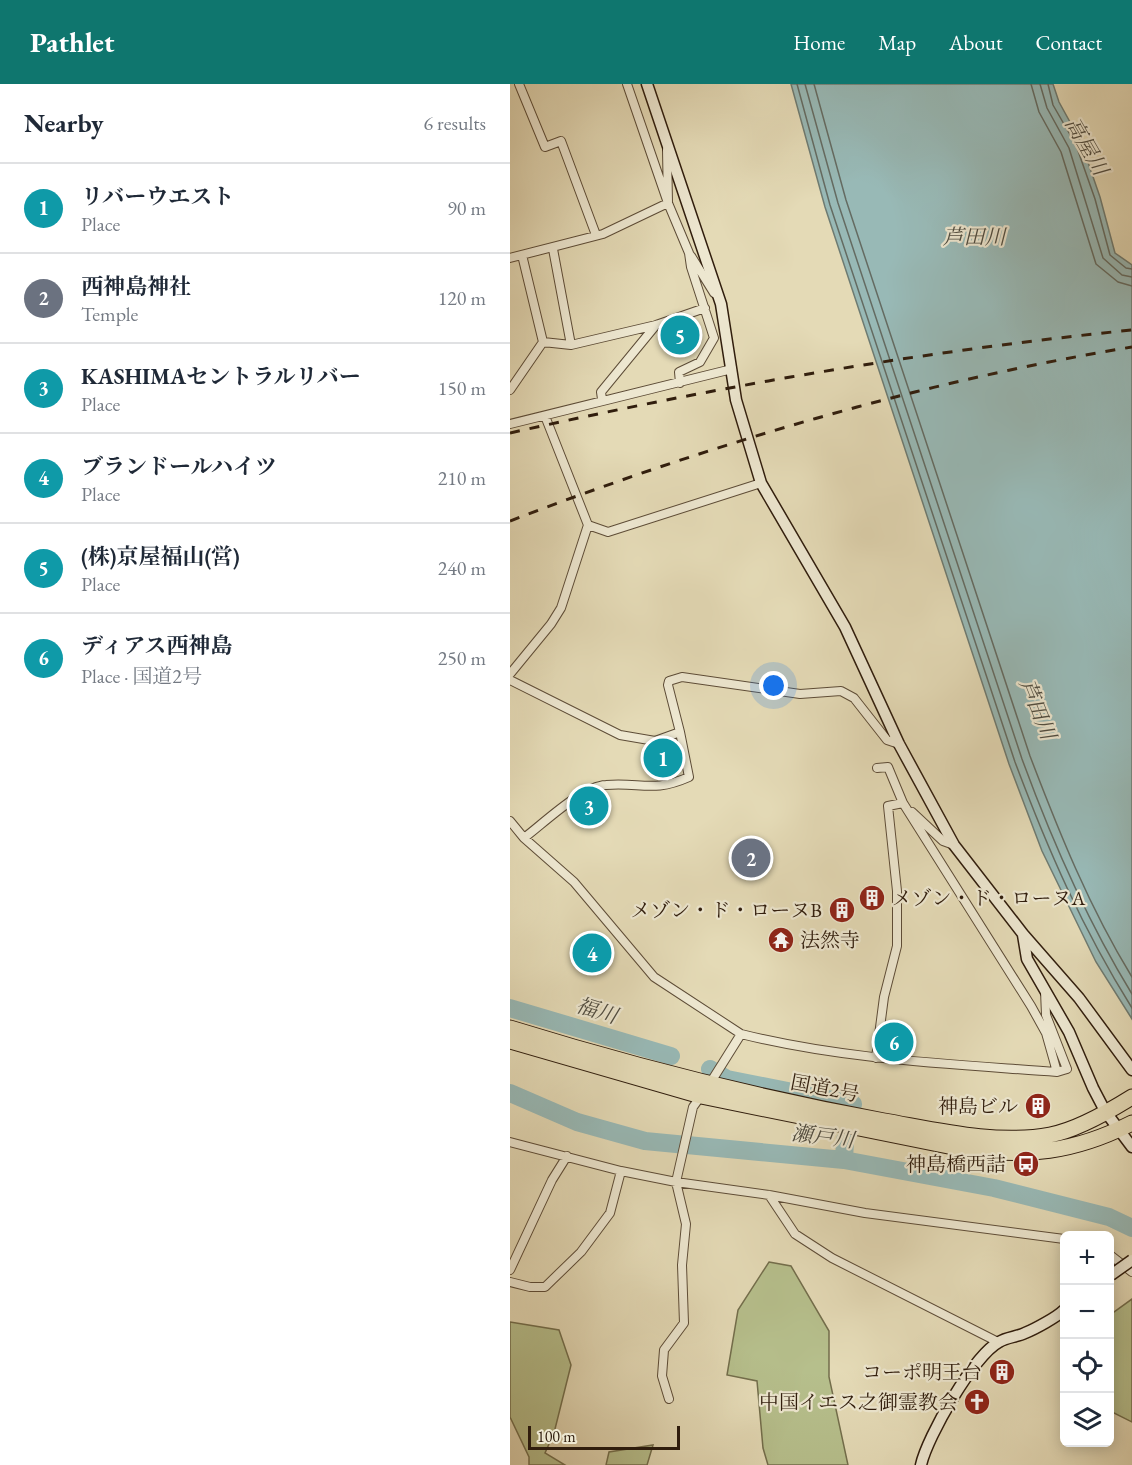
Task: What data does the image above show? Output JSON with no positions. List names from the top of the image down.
{
  "streets": {
    "highway": ["国道2号"]
  },
  "water": [
    "高屋川",
    "芦田川",
    "福川",
    "瀬戸川"
  ],
  "places": {
    "building": [
      "メゾン・ド・ローヌA",
      "メゾン・ド・ローヌB",
      "神島ビル",
      "コーポ明王台"
    ],
    "temple": ["法然寺"],
    "bus stop": ["神島橋西詰"],
    "church": ["中国イエス之御霊教会"]
  },
  "scale_bar": "100 m",
  "page": {
    "header": "Pathlet",
    "nav": [
      "Home",
      "Map",
      "About",
      "Contact"
    ],
    "heading": ["Nearby", "6 results"],
    "list": [
      {
        "mark": "1",
        "name": "リバーウエスト",
        "note": "Place",
        "value": "90 m"
      },
      {
        "mark": "2",
        "name": "西神島神社",
        "note": "Temple",
        "value": "120 m"
      },
      {
        "mark": "3",
        "name": "KASHIMAセントラルリバー",
        "note": "Place",
        "value": "150 m"
      },
      {
        "mark": "4",
        "name": "ブランドールハイツ",
        "note": "Place",
        "value": "210 m"
      },
      {
        "mark": "5",
        "name": "(株)京屋福山(営)",
        "note": "Place",
        "value": "240 m"
      },
      {
        "mark": "6",
        "name": "ディアス西神島",
        "note": "Place · 国道2号",
        "value": "250 m"
      }
    ],
    "pins": [
      "5",
      "1",
      "3",
      "2",
      "4",
      "6"
    ],
    "map_buttons": ["+", "−"],
    "scale": "100 m"
  }
}
